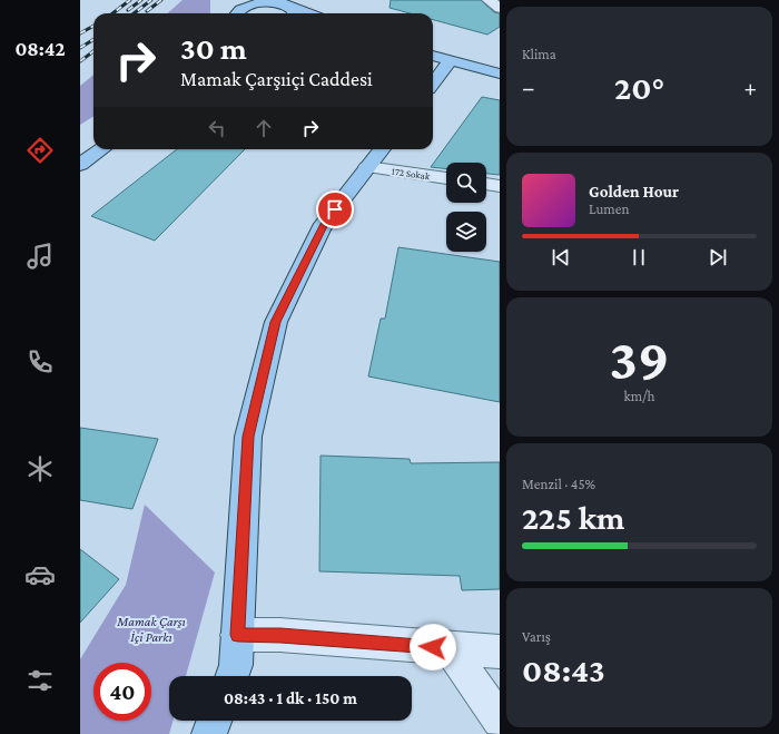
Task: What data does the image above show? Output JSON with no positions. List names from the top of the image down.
{
  "streets": {
    "street": ["172 Sokak"]
  },
  "parks": ["Mamak Çarşı İçi Parkı"],
  "page": {
    "tabs": "08:42",
    "tile": [
      "Klima",
      ["39", "km/h"],
      ["Menzil · 45%", "225 km"],
      ["Varış", "08:43"]
    ],
    "turn": ["30 m", "Mamak Çarşıiçi Caddesi"],
    "heat": ["−", "20°", "+"],
    "song": ["Golden Hour", "Lumen"],
    "limit": "40",
    "trip": "08:43 · 1 dk · 150 m"
  }
}
